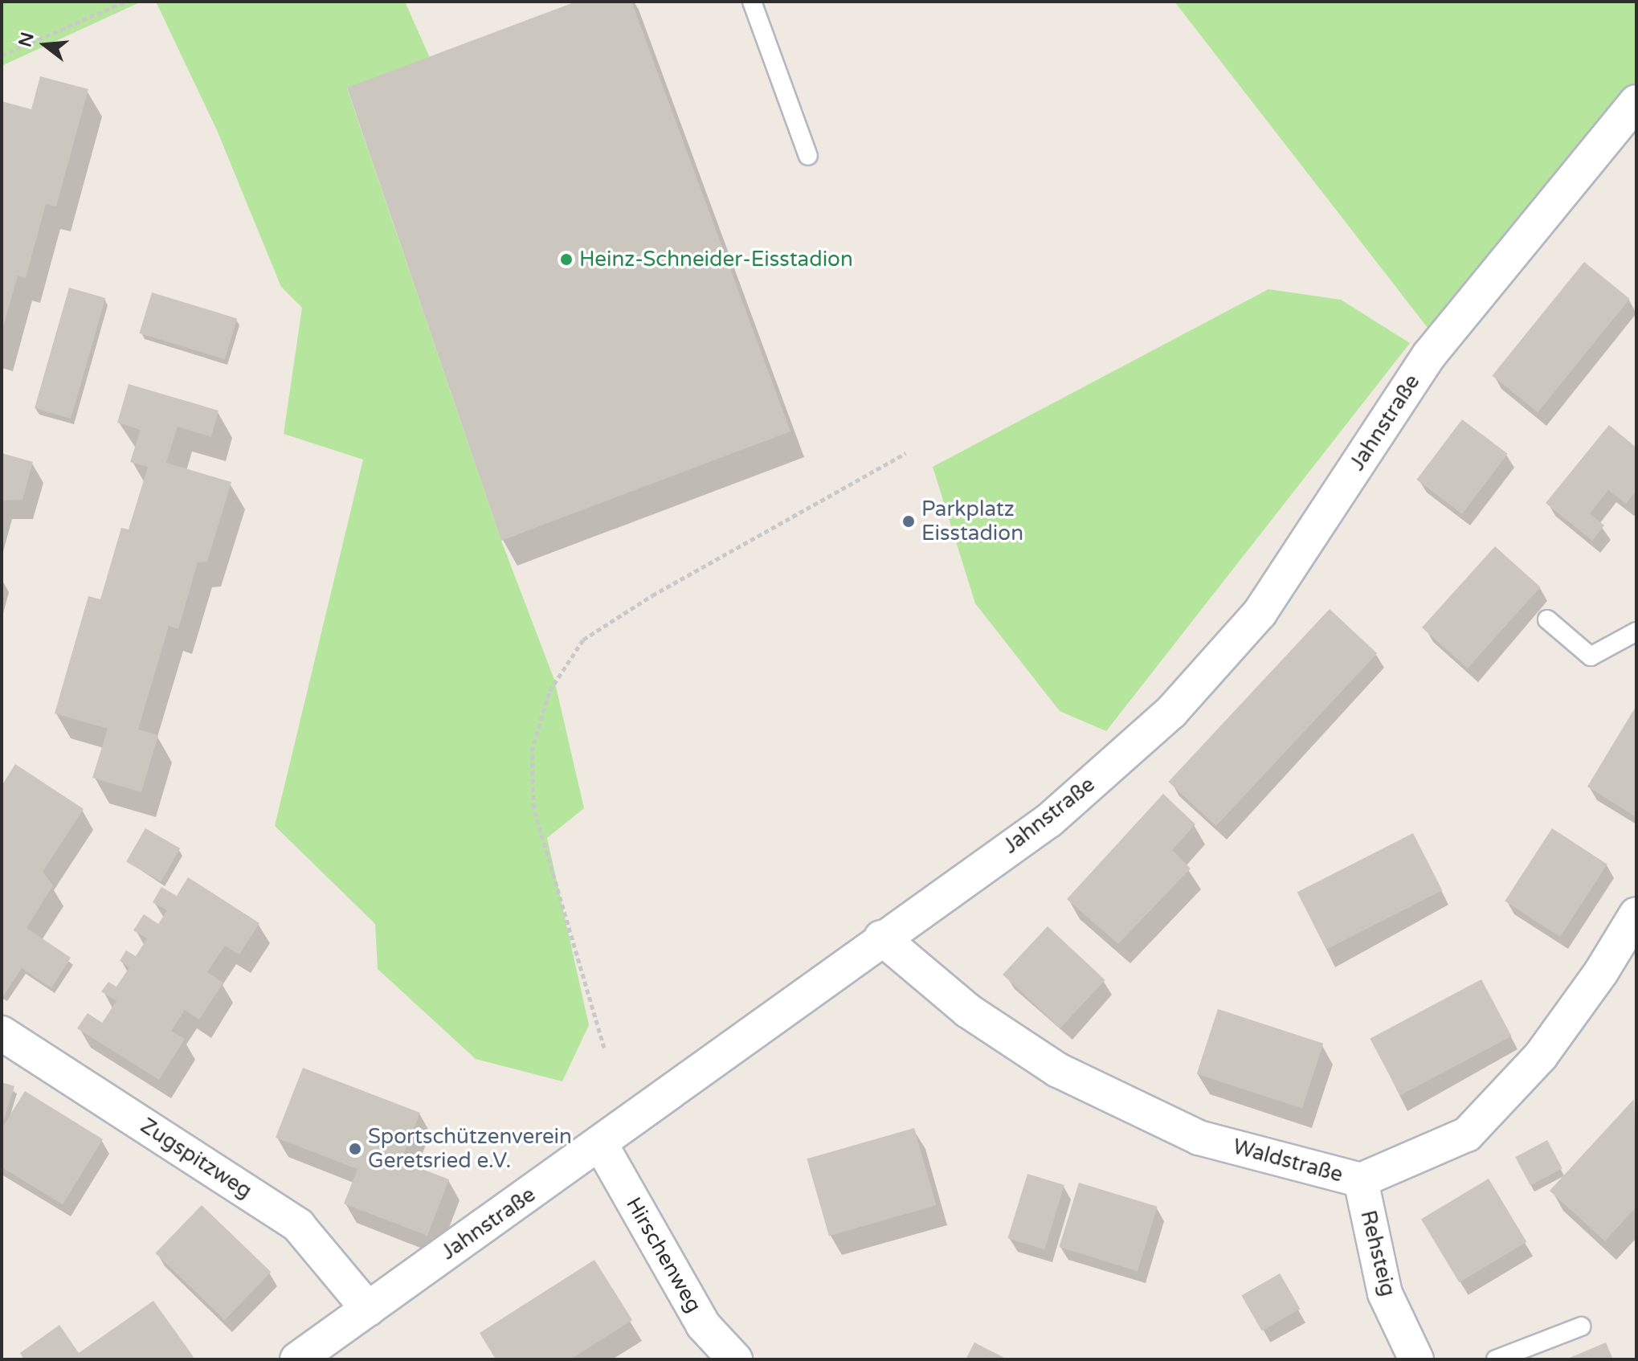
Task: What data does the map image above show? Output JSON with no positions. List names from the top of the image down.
{
  "streets": {
    "street": [
      "Jahnstraße",
      "Zugspitzweg",
      "Waldstraße",
      "Rehsteig",
      "Hirschenweg"
    ]
  },
  "crossings": [
    ["Jahnstraße", "Zugspitzweg"],
    ["Jahnstraße", "Waldstraße"],
    ["Jahnstraße", "Hirschenweg"],
    ["Waldstraße", "Rehsteig"]
  ],
  "places": ["Heinz-Schneider-Eisstadion", "Parkplatz Eisstadion", "Sportschützenverein Geretsried e.V."],
  "north": "left"
}
